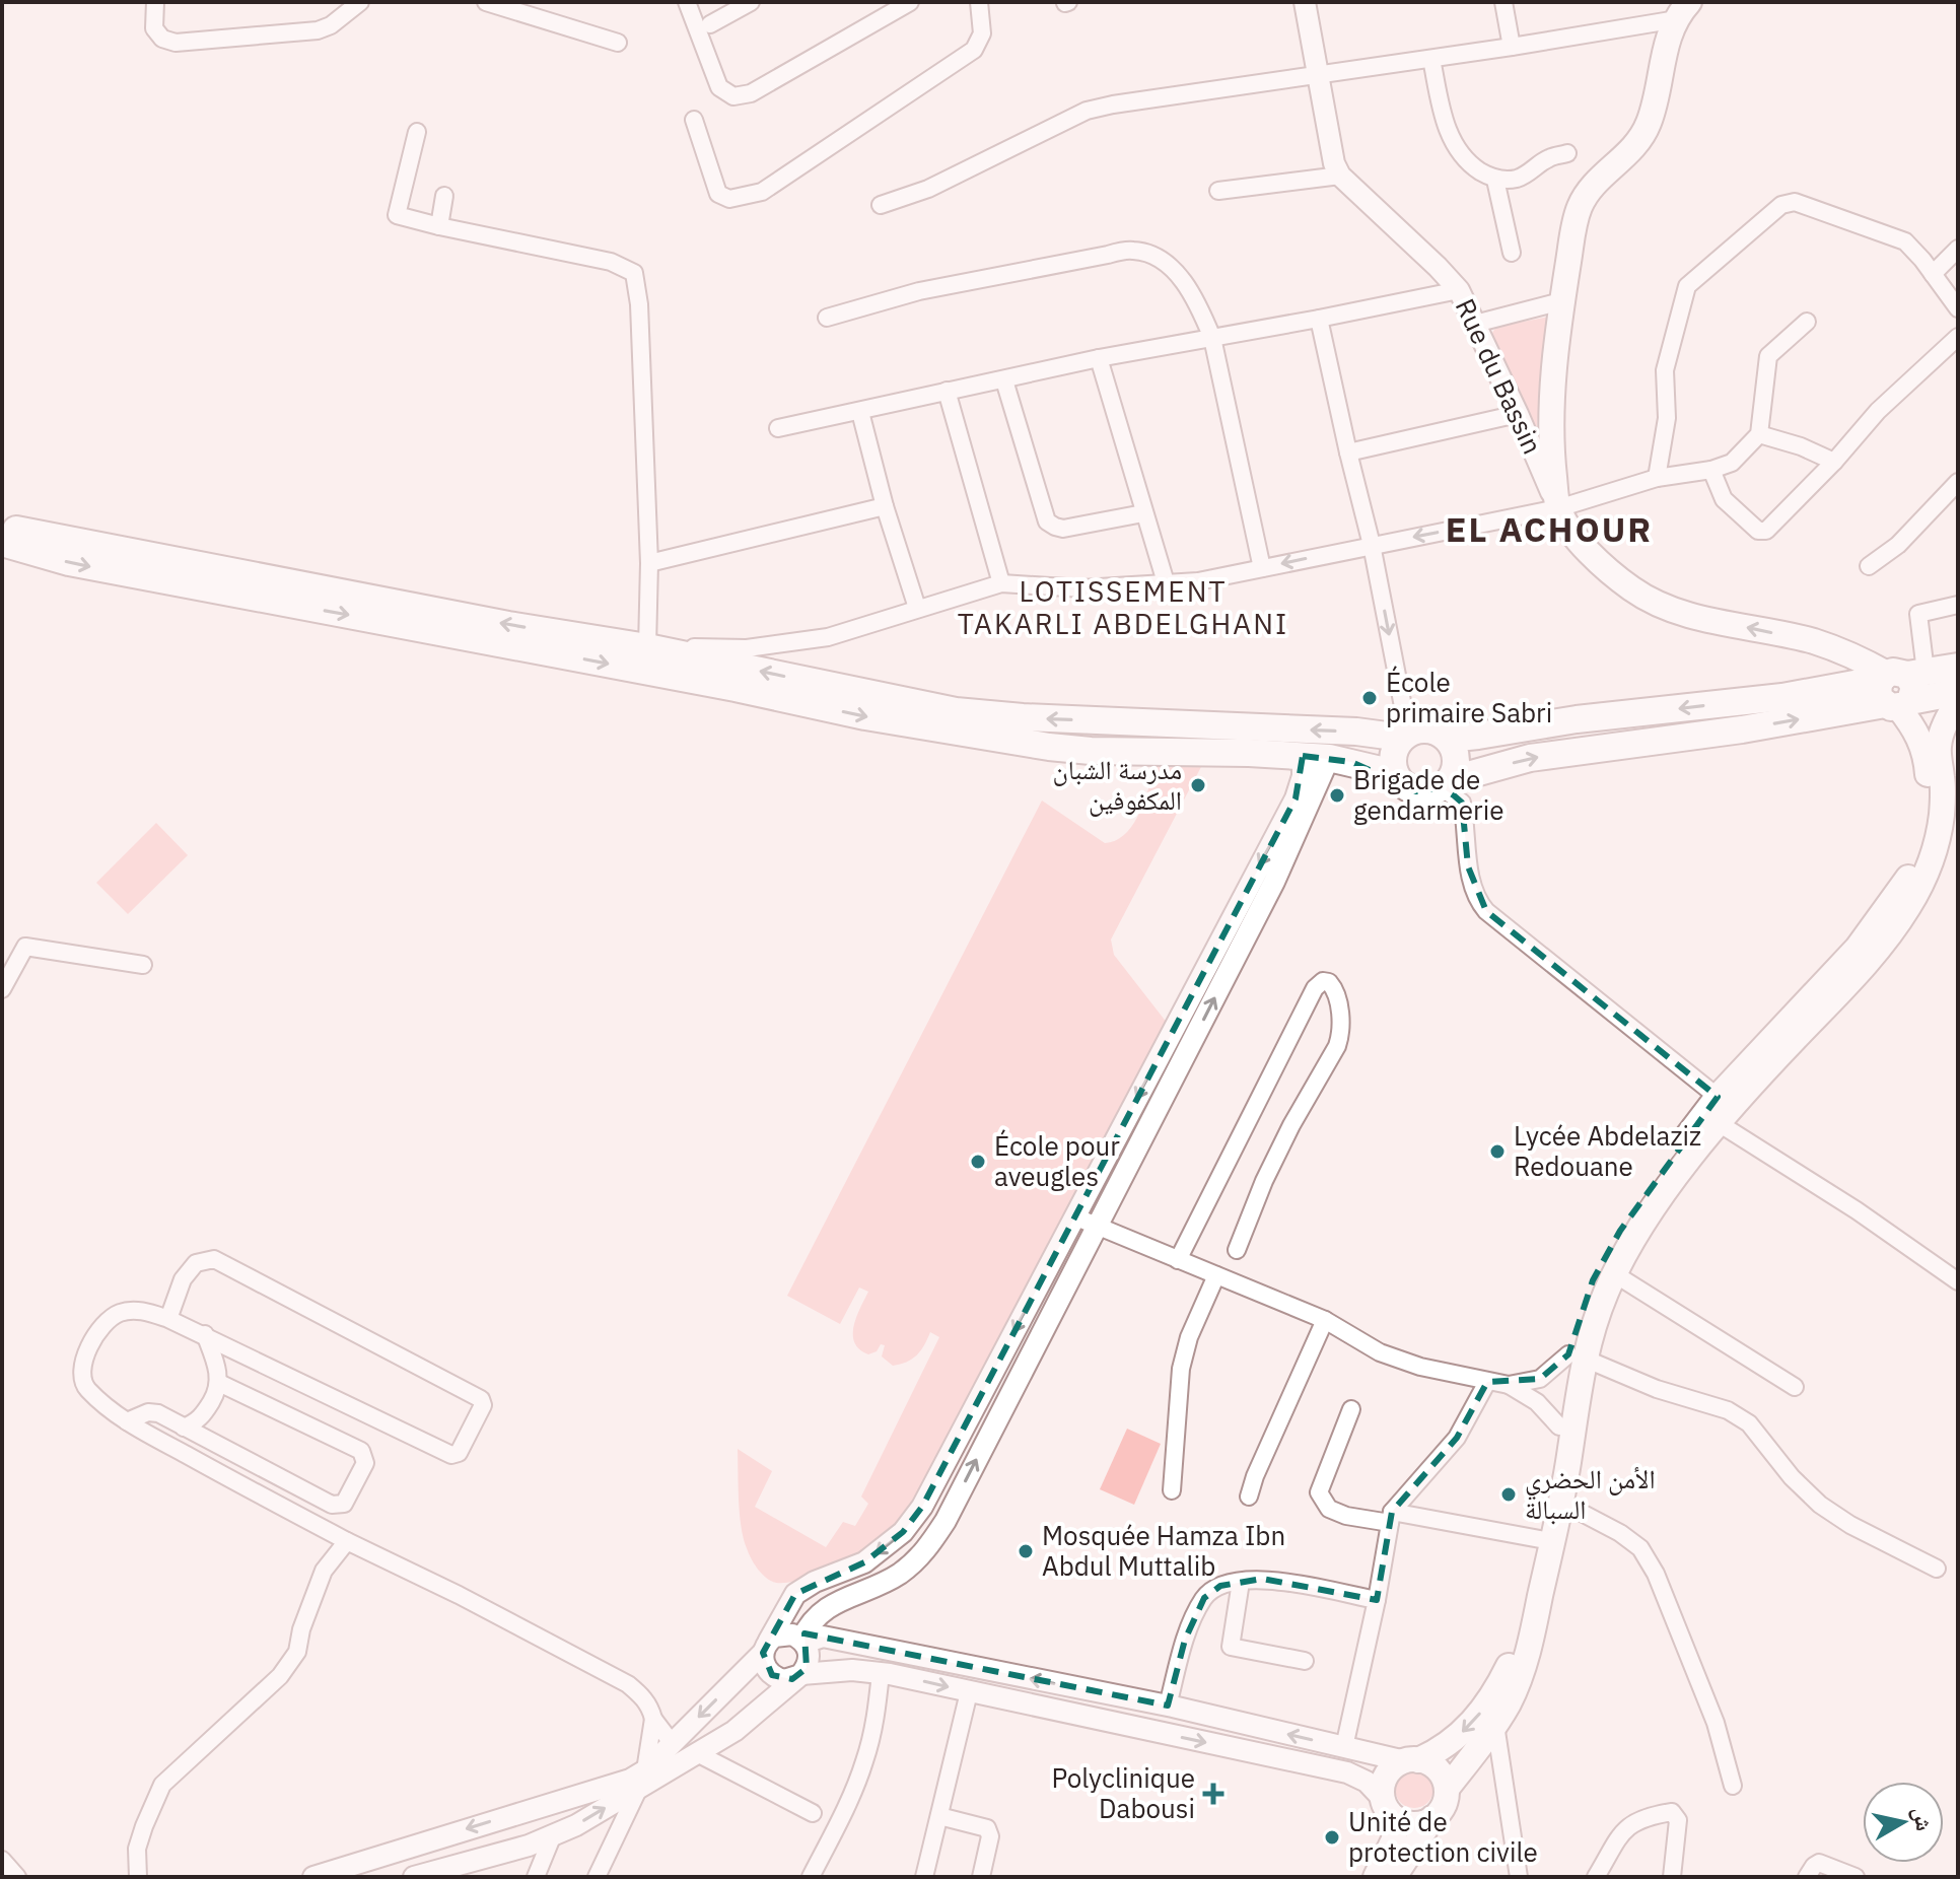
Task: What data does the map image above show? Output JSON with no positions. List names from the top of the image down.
{
  "streets": {
    "street": ["Rue du Bassin"]
  },
  "districts": ["EL ACHOUR", "LOTISSEMENT TAKARLI ABDELGHANI"],
  "places": {
    "other": [
      "École primaire Sabri",
      "مدرسة الشبان المكفوفين",
      "Brigade de gendarmerie",
      "Lycée Abdelaziz Redouane",
      "École pour aveugles",
      "الأمن الحضري السبالة",
      "Mosquée Hamza Ibn Abdul Muttalib",
      "Unité de protection civile"
    ],
    "health": ["Polyclinique Dabousi"]
  },
  "north": "right"
}
